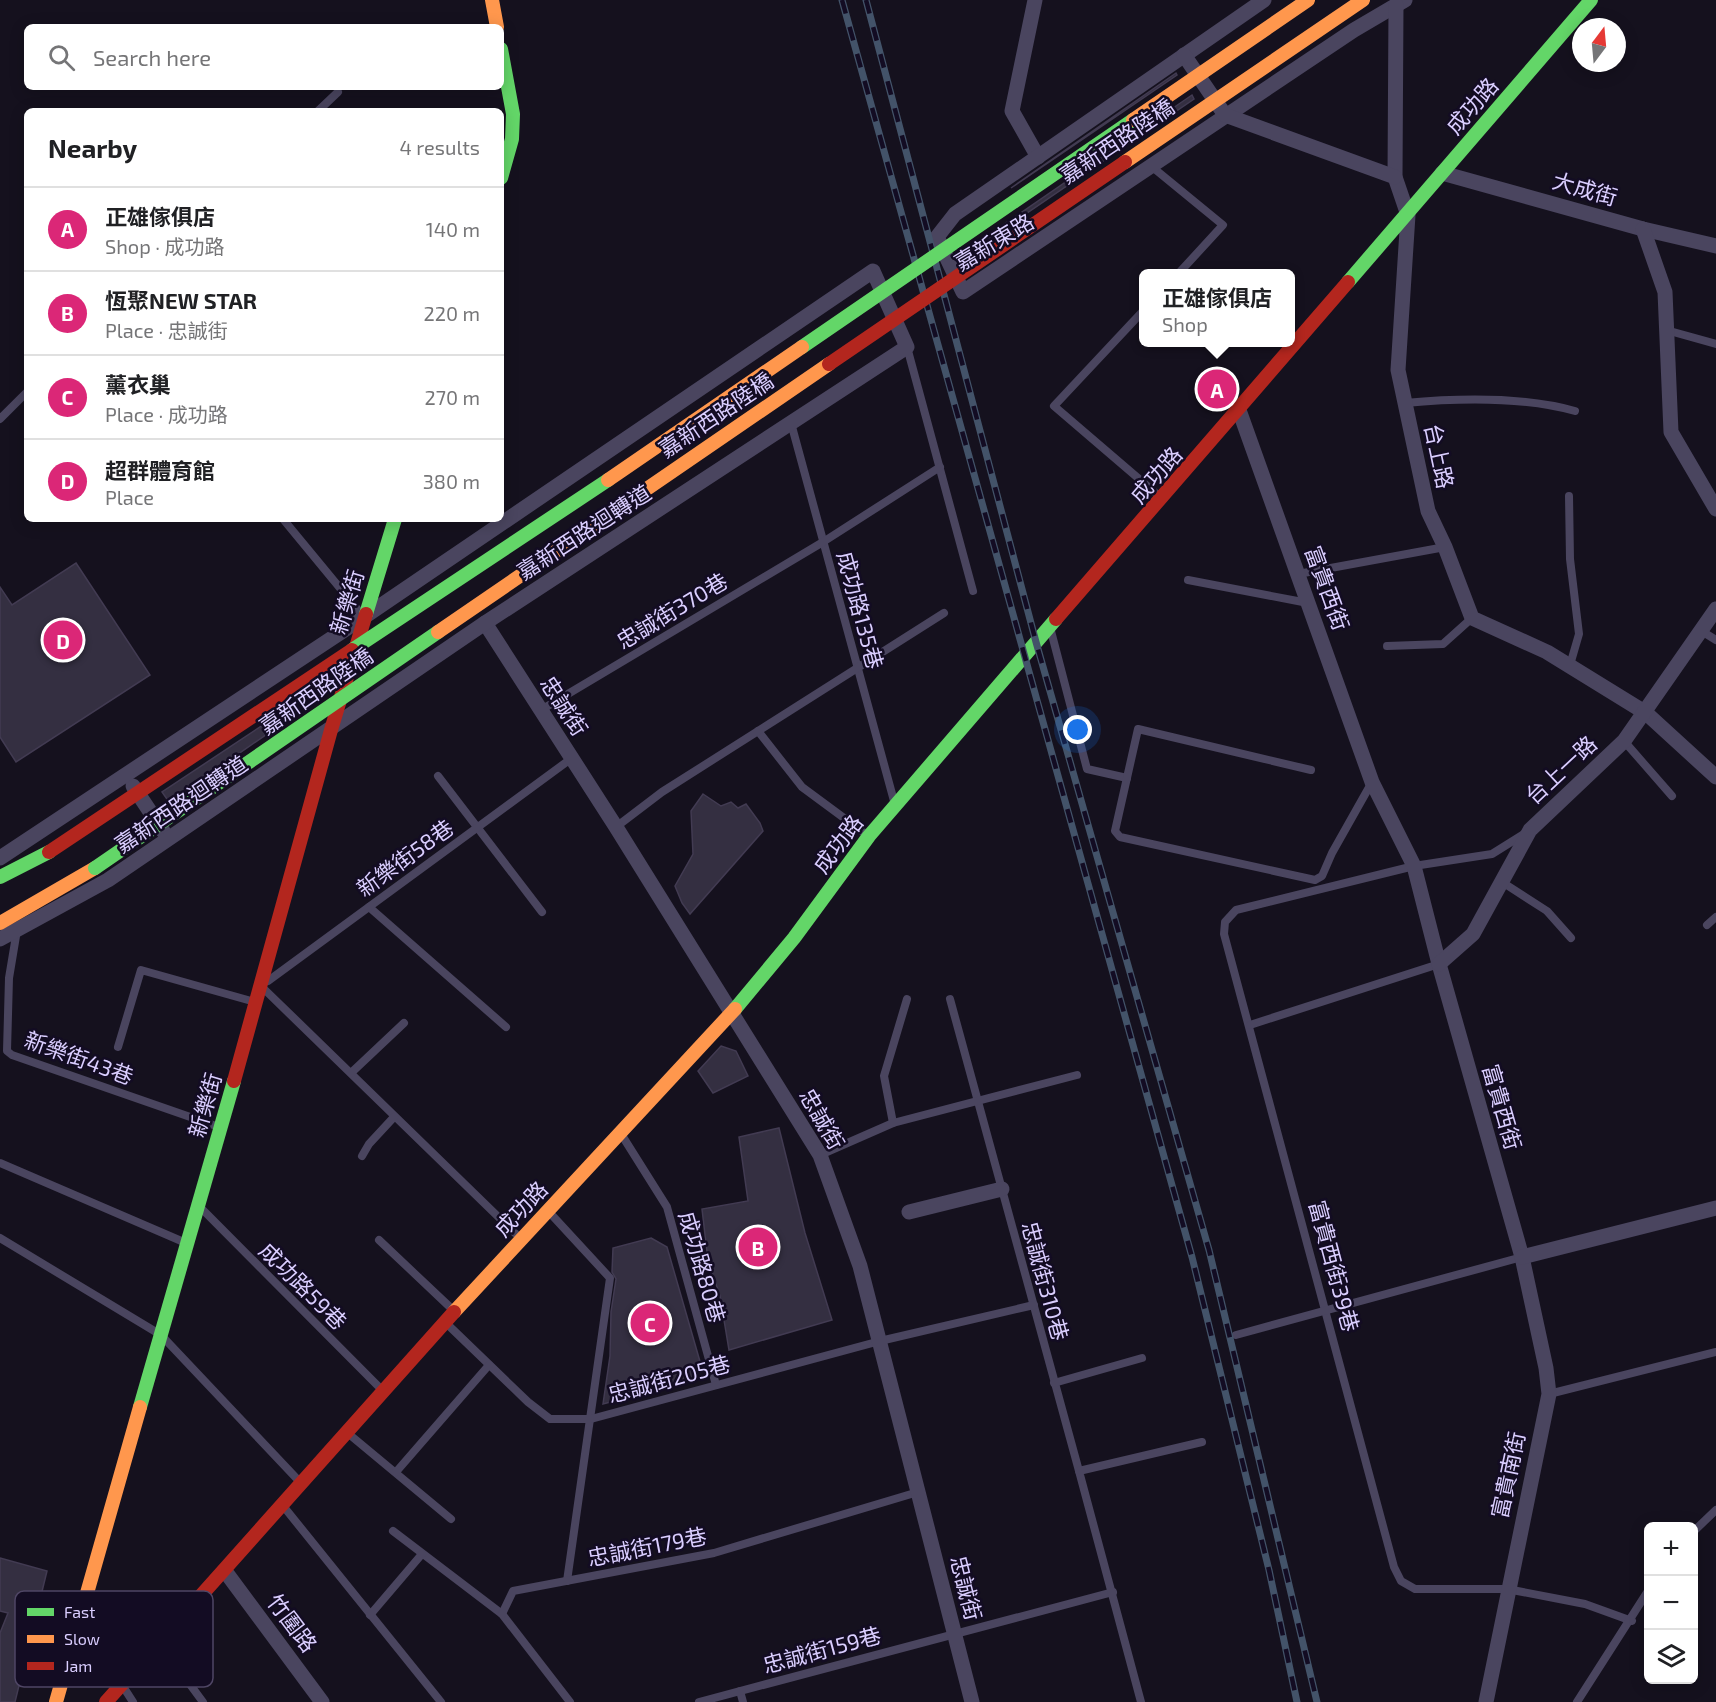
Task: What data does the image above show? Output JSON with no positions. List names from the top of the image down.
{
  "streets": {
    "street": [
      "成功路",
      "嘉新西路陸橋",
      "大成街",
      "嘉新東路",
      "台上路",
      "嘉新西路迴轉道",
      "富貴西街",
      "新樂街",
      "忠誠街",
      "台上一路",
      "富貴南街",
      "竹圍路"
    ],
    "lane": [
      "成功路135巷",
      "忠誠街370巷",
      "新樂街58巷",
      "新樂街43巷",
      "富貴西街39巷",
      "成功路80巷",
      "忠誠街310巷",
      "成功路59巷",
      "忠誠街205巷",
      "忠誠街179巷",
      "忠誠街159巷"
    ]
  },
  "crossings": [
    ["成功路", "大成街"],
    ["成功路", "台上路"],
    ["成功路", "富貴西街"],
    ["成功路", "成功路135巷"],
    ["成功路", "忠誠街"],
    ["成功路", "成功路80巷"],
    ["成功路", "成功路59巷"],
    ["成功路", "竹圍路"],
    ["嘉新東路", "台上路"],
    ["嘉新西路迴轉道", "新樂街"],
    ["嘉新西路迴轉道", "成功路135巷"],
    ["嘉新西路迴轉道", "忠誠街"],
    ["嘉新西路迴轉道", "新樂街43巷"],
    ["富貴西街", "台上一路"],
    ["富貴西街", "富貴西街39巷"],
    ["富貴西街", "富貴南街"],
    ["新樂街", "新樂街58巷"],
    ["新樂街", "新樂街43巷"],
    ["新樂街", "成功路59巷"],
    ["成功路135巷", "忠誠街370巷"],
    ["忠誠街370巷", "忠誠街"],
    ["忠誠街", "新樂街58巷"],
    ["忠誠街", "忠誠街205巷"],
    ["忠誠街", "忠誠街179巷"],
    ["忠誠街", "忠誠街159巷"],
    ["台上一路", "富貴西街39巷"],
    ["富貴西街39巷", "富貴南街"],
    ["成功路80巷", "忠誠街205巷"],
    ["忠誠街310巷", "忠誠街205巷"],
    ["忠誠街310巷", "忠誠街159巷"],
    ["忠誠街205巷", "忠誠街179巷"]
  ],
  "legend": ["Fast", "Slow", "Jam"],
  "north": "top",
  "page": {
    "search": "Search here",
    "heading": ["Nearby", "4 results"],
    "list": [
      {
        "mark": "A",
        "name": "正雄傢俱店",
        "note": "Shop · 成功路",
        "value": "140 m"
      },
      {
        "mark": "B",
        "name": "恆聚NEW STAR",
        "note": "Place · 忠誠街",
        "value": "220 m"
      },
      {
        "mark": "C",
        "name": "薰衣巢",
        "note": "Place · 成功路",
        "value": "270 m"
      },
      {
        "mark": "D",
        "name": "超群體育館",
        "note": "Place",
        "value": "380 m"
      }
    ],
    "popup": ["正雄傢俱店", "Shop"],
    "pins": [
      "A",
      "D",
      "B",
      "C"
    ],
    "map_buttons": ["+", "−"]
  }
}
